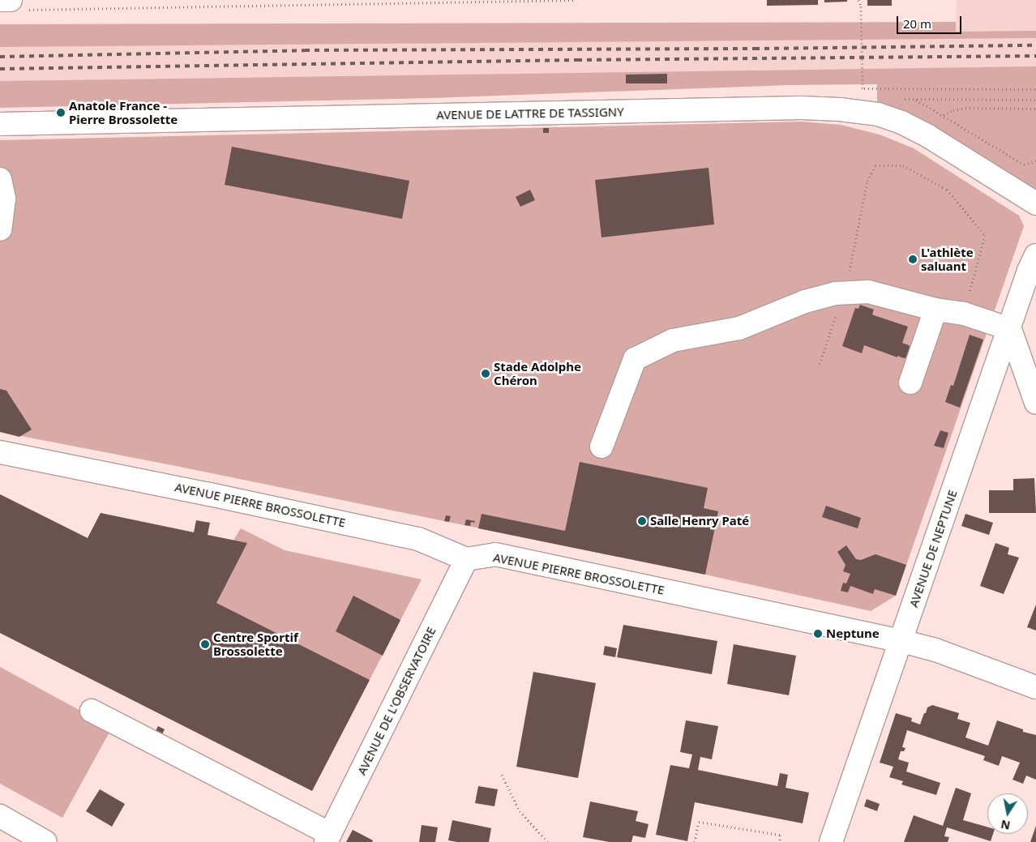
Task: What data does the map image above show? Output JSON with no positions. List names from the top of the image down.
{
  "streets": {
    "street": [
      "AVENUE DE LATTRE DE TASSIGNY",
      "AVENUE PIERRE BROSSOLETTE",
      "AVENUE DE NEPTUNE",
      "AVENUE DE L'OBSERVATOIRE"
    ]
  },
  "crossings": [
    ["AVENUE PIERRE BROSSOLETTE", "AVENUE DE NEPTUNE"],
    ["AVENUE PIERRE BROSSOLETTE", "AVENUE DE L'OBSERVATOIRE"]
  ],
  "places": [
    "Anatole France - Pierre Brossolette",
    "L'athlète saluant",
    "Stade Adolphe Chéron",
    "Salle Henry Paté",
    "Neptune",
    "Centre Sportif Brossolette"
  ],
  "scale_bar": "20 m",
  "north": "bottom"
}
